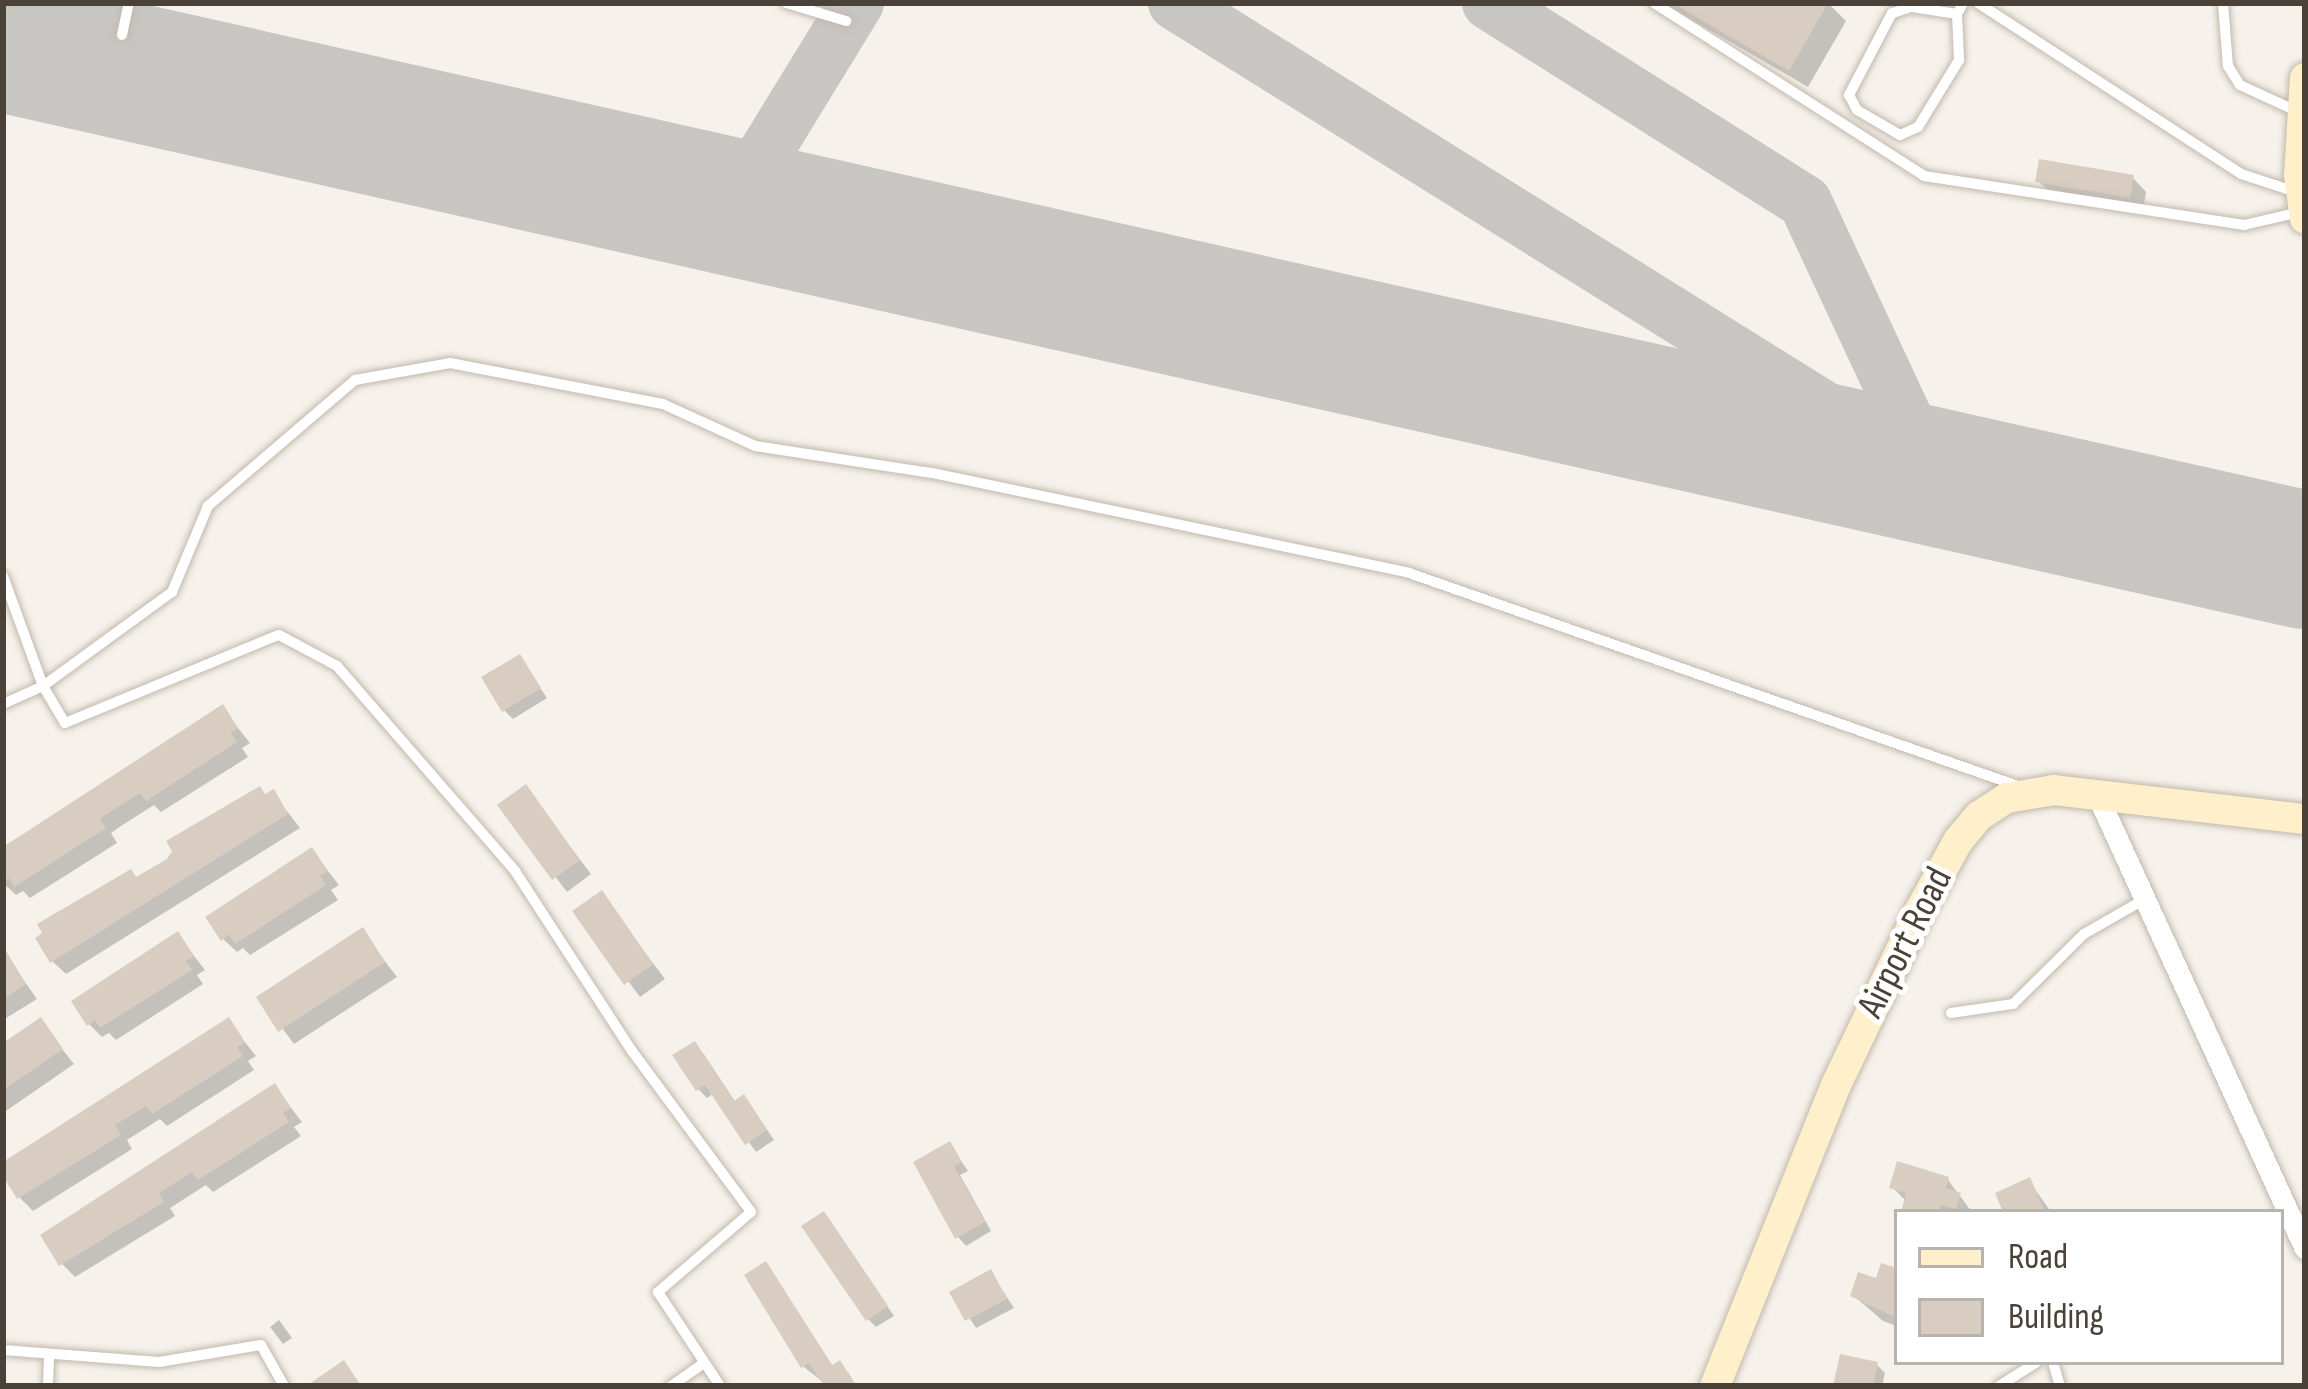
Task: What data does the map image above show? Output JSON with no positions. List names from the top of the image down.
{
  "streets": {
    "main road": ["Airport Road"]
  },
  "legend": ["Road", "Building"]
}
